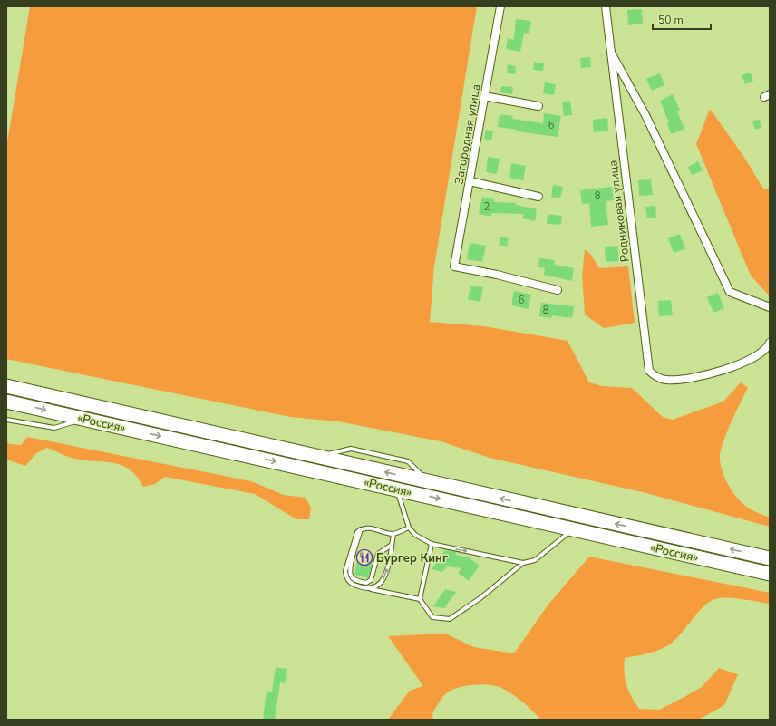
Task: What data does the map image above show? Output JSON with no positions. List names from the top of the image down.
{
  "streets": {
    "highway": ["«Россия»"],
    "street": ["Загородная улица", "Родниковая улица"]
  },
  "places": {
    "restaurant": ["Бургер Кинг"]
  },
  "house_numbers": [
    "6",
    "8",
    "2",
    "6",
    "8"
  ],
  "scale_bar": "50 m"
}
